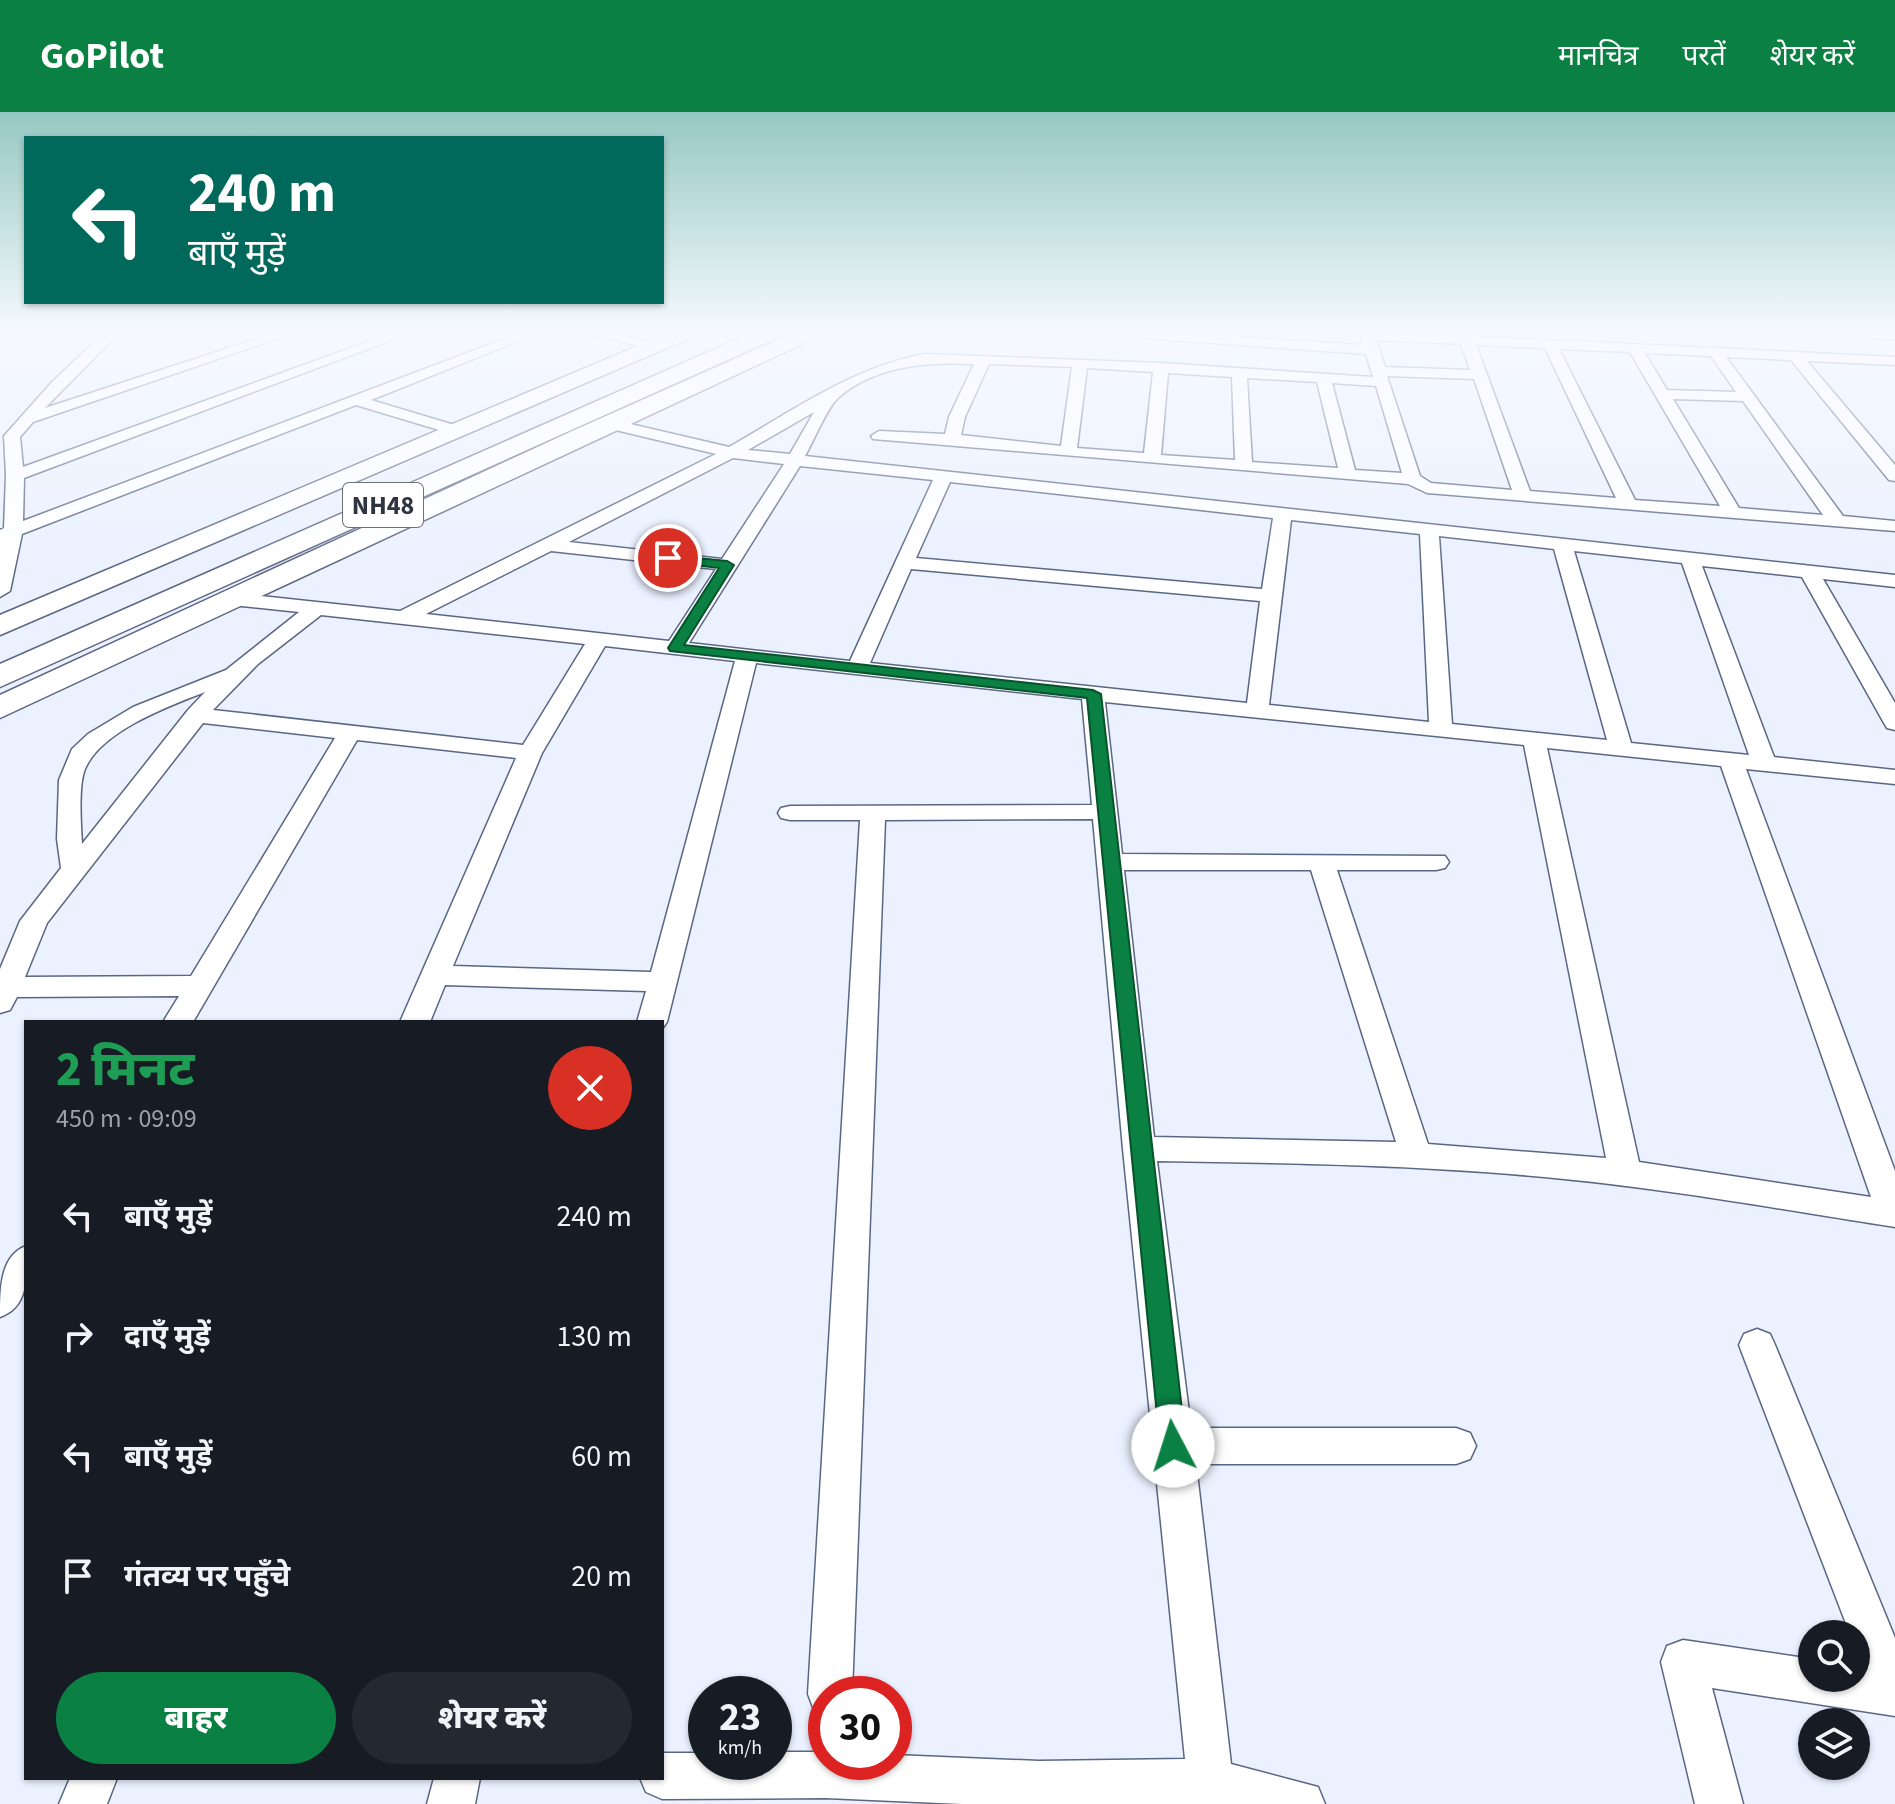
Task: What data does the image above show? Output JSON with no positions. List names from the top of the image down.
{
  "streets": {
    "highway": ["NH48"]
  },
  "page": {
    "header": "GoPilot",
    "nav": ["मानचित्र", "परतें", "शेयर करें"],
    "turn": ["240 m", "बाएँ मुड़ें"],
    "heading": ["2 मिनट", "450 m · 09:09"],
    "list": [
      {
        "name": "बाएँ मुड़ें",
        "value": "240 m"
      },
      {
        "name": "दाएँ मुड़ें",
        "value": "130 m"
      },
      {
        "name": "बाएँ मुड़ें",
        "value": "60 m"
      },
      {
        "name": "गंतव्य पर पहुँचे",
        "value": "20 m"
      }
    ],
    "buttons": ["बाहर", "शेयर करें"],
    "speed": "23 km/h",
    "limit": "30"
  }
}
